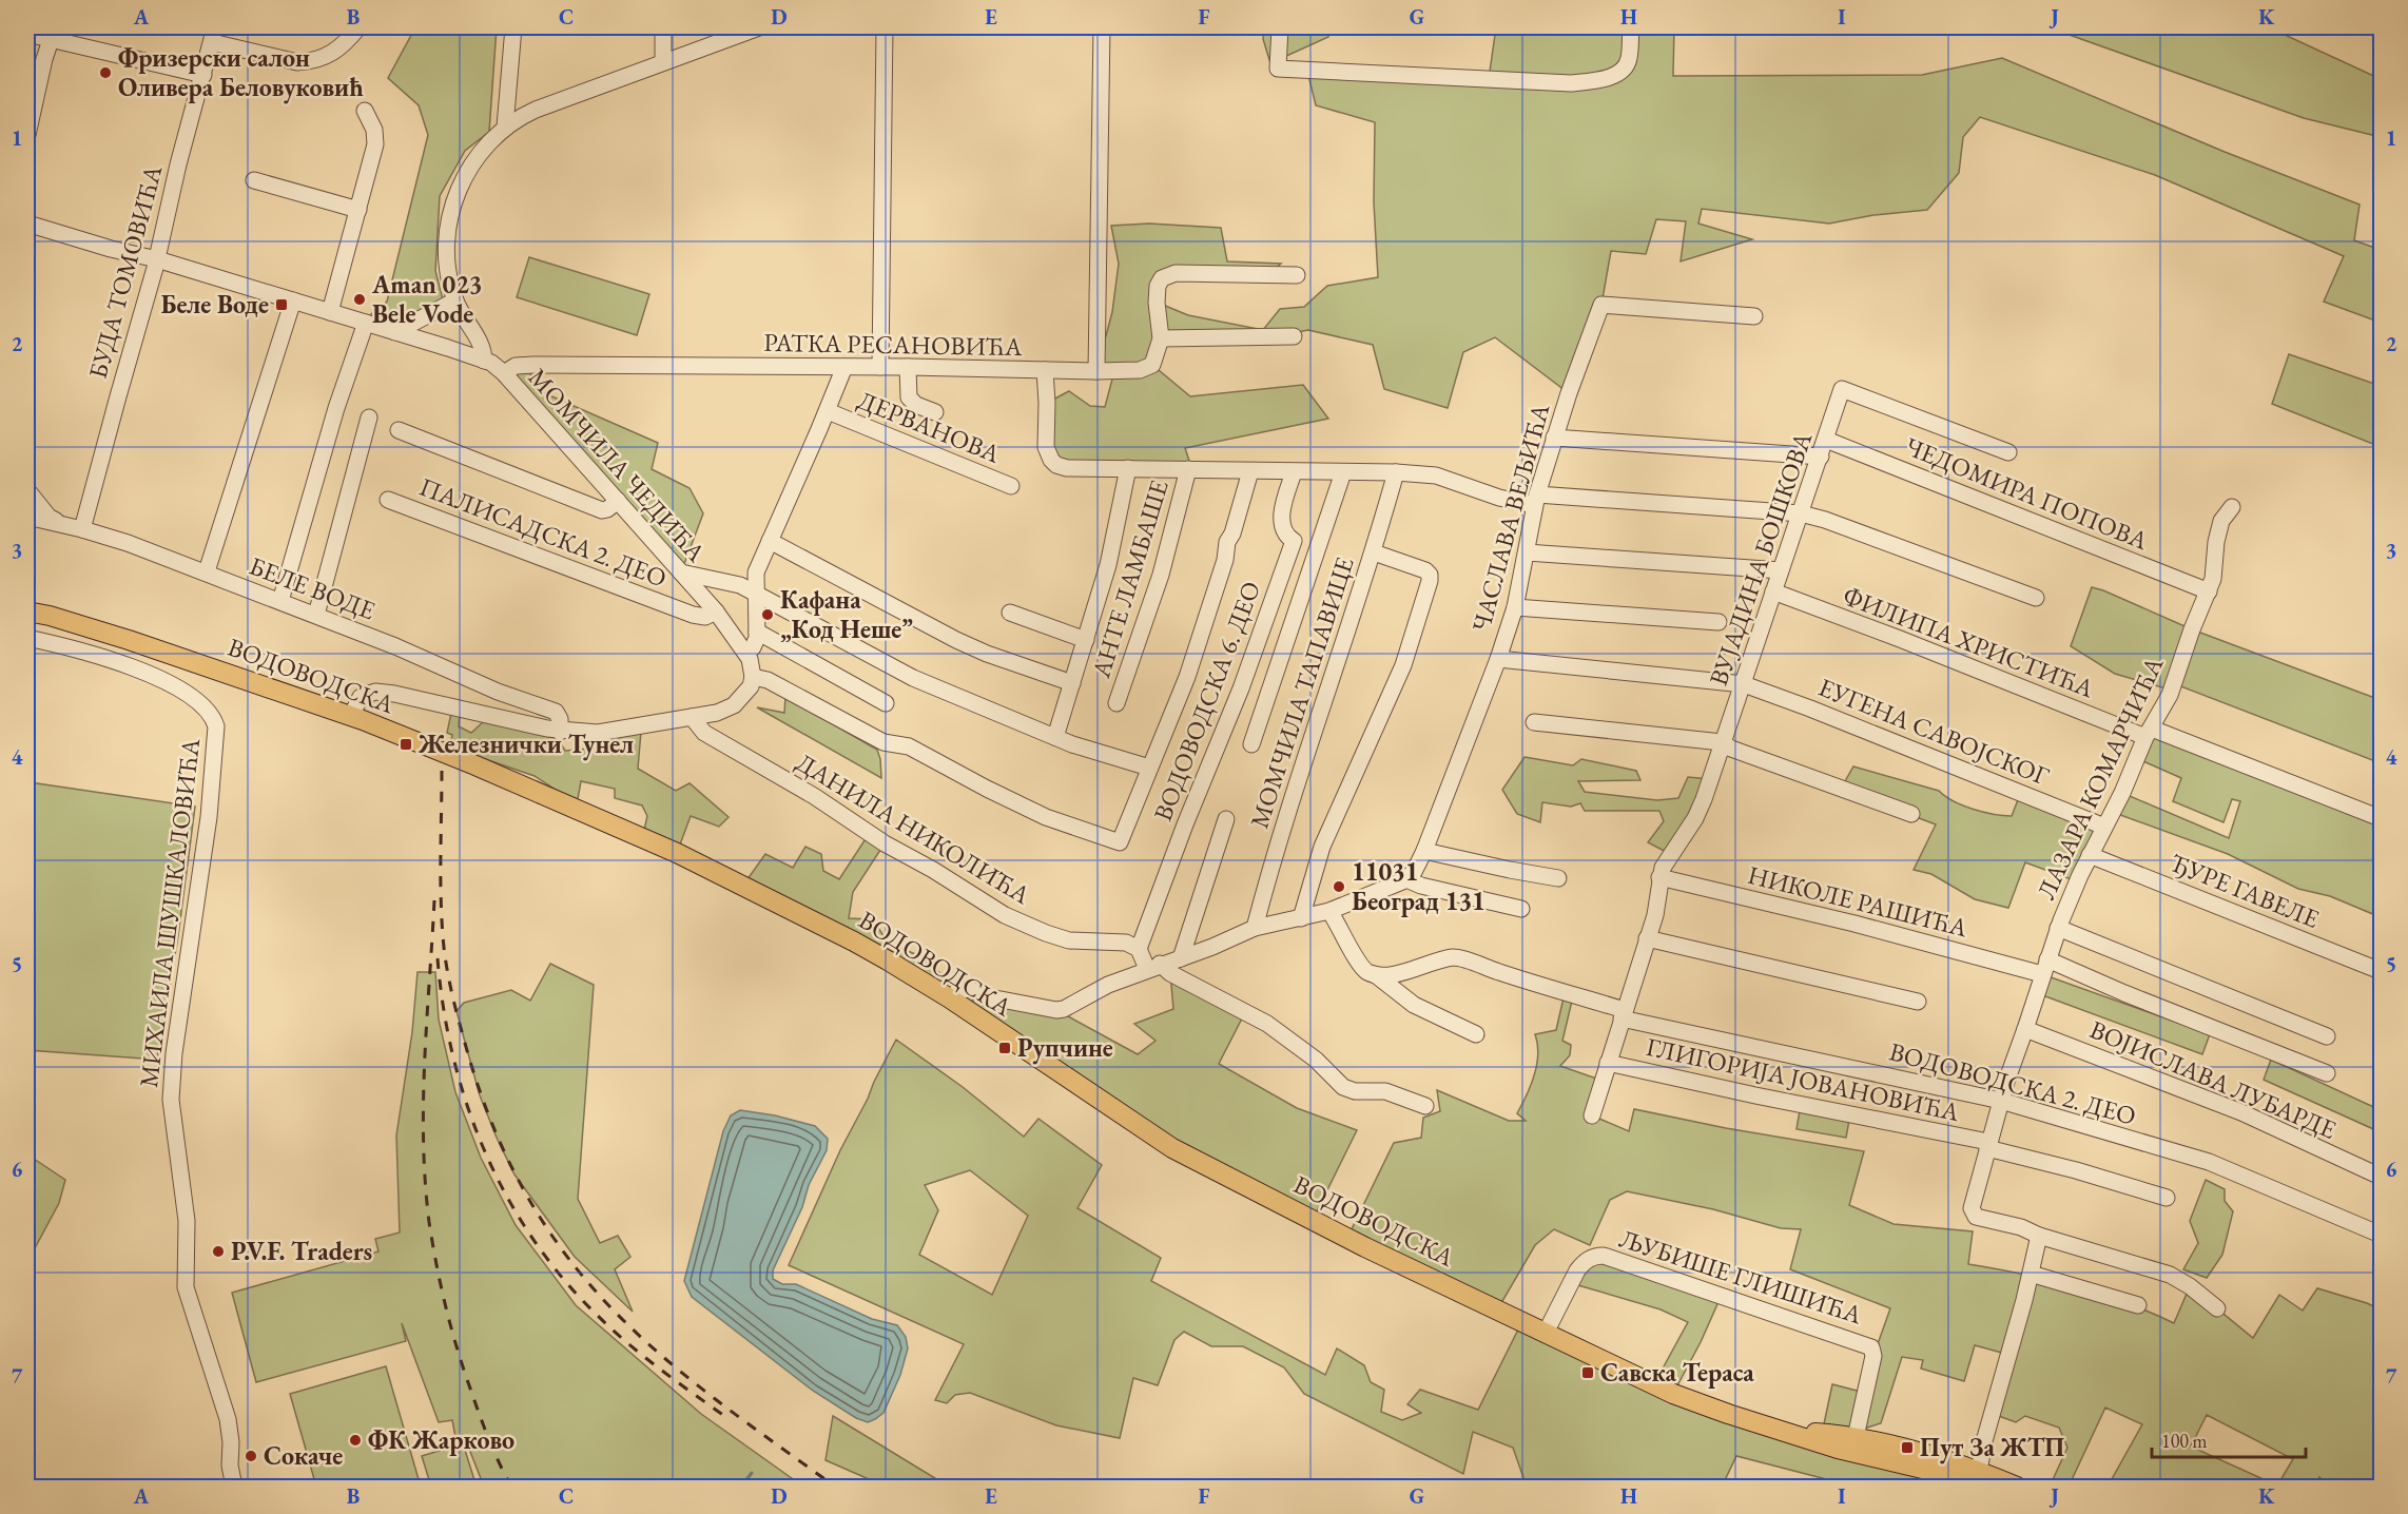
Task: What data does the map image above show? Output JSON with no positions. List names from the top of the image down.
{
  "streets": {
    "main road": ["ВОДОВОДСКА"],
    "street": [
      "БУДА ТОМОВИЋА",
      "РАТКА РЕСАНОВИЋА",
      "ДЕРВАНОВА",
      "МОМЧИЛА ЧЕДИЋА",
      "ЧЕДОМИРА ПОПОВА",
      "ЧАСЛАВА ВЕЉИЋА",
      "ПАЛИСАДСКА 2. ДЕО",
      "ВУЈАДИНА БОШКОВА",
      "АНТЕ ЛАМБАШЕ",
      "БЕЛЕ ВОДЕ",
      "ФИЛИПА ХРИСТИЋА",
      "МОМЧИЛА ТАПАВИЦЕ",
      "ВОДОВОДСКА 6. ДЕО",
      "ЕУГЕНА САВОЈСКОГ",
      "ЛАЗАРА КОМАРЧИЋА",
      "ДАНИЛА НИКОЛИЋА",
      "ЂУРЕ ГАВЕЛЕ",
      "НИКОЛЕ РАШИЋА",
      "МИХАИЛА ШУШКАЛОВИЋА",
      "ГЛИГОРИЈА ЈОВАНОВИЋА",
      "ВОЈИСЛАВА ЛУБАРДЕ",
      "ВОДОВОДСКА 2. ДЕО",
      "ЉУБИШЕ ГЛИШИЋА"
    ]
  },
  "crossings": [
    ["БУДА ТОМОВИЋА", "МОМЧИЛА ЧЕДИЋА"],
    ["БУДА ТОМОВИЋА", "БЕЛЕ ВОДЕ"],
    ["РАТКА РЕСАНОВИЋА", "МОМЧИЛА ЧЕДИЋА"],
    ["РАТКА РЕСАНОВИЋА", "ЧАСЛАВА ВЕЉИЋА"],
    ["РАТКА РЕСАНОВИЋА", "ВУЈАДИНА БОШКОВА"],
    ["РАТКА РЕСАНОВИЋА", "АНТЕ ЛАМБАШЕ"],
    ["РАТКА РЕСАНОВИЋА", "МОМЧИЛА ТАПАВИЦЕ"],
    ["МОМЧИЛА ЧЕДИЋА", "ПАЛИСАДСКА 2. ДЕО"],
    ["ЧЕДОМИРА ПОПОВА", "ВУЈАДИНА БОШКОВА"],
    ["ЧЕДОМИРА ПОПОВА", "ЛАЗАРА КОМАРЧИЋА"],
    ["ЧАСЛАВА ВЕЉИЋА", "ЕУГЕНА САВОЈСКОГ"],
    ["ВУЈАДИНА БОШКОВА", "ФИЛИПА ХРИСТИЋА"],
    ["ВУЈАДИНА БОШКОВА", "ЕУГЕНА САВОЈСКОГ"],
    ["ВУЈАДИНА БОШКОВА", "НИКОЛЕ РАШИЋА"],
    ["ВУЈАДИНА БОШКОВА", "ГЛИГОРИЈА ЈОВАНОВИЋА"],
    ["ВУЈАДИНА БОШКОВА", "ВОДОВОДСКА 2. ДЕО"],
    ["ФИЛИПА ХРИСТИЋА", "ЛАЗАРА КОМАРЧИЋА"],
    ["ВОДОВОДСКА", "ЉУБИШЕ ГЛИШИЋА"],
    ["ВОДОВОДСКА 6. ДЕО", "ДАНИЛА НИКОЛИЋА"],
    ["ЕУГЕНА САВОЈСКОГ", "ЛАЗАРА КОМАРЧИЋА"],
    ["ЛАЗАРА КОМАРЧИЋА", "ЂУРЕ ГАВЕЛЕ"],
    ["ЛАЗАРА КОМАРЧИЋА", "НИКОЛЕ РАШИЋА"],
    ["ЛАЗАРА КОМАРЧИЋА", "ГЛИГОРИЈА ЈОВАНОВИЋА"],
    ["ЛАЗАРА КОМАРЧИЋА", "ВОЈИСЛАВА ЛУБАРДЕ"],
    ["ЛАЗАРА КОМАРЧИЋА", "ВОДОВОДСКА 2. ДЕО"]
  ],
  "places": {
    "other": [
      "Фризерски салон Оливера Беловуковић",
      "Aman 023 Bele Vode",
      "Кафана „Код Неше”",
      "11031 Београд 131",
      "P.V.F. Traders",
      "ФК Жарково",
      "Сокаче"
    ],
    "transit": [
      "Беле Воде",
      "Железнички Тунел",
      "Рупчине",
      "Савска Тераса",
      "Пут За ЖТП"
    ]
  },
  "scale_bar": "100 m",
  "grid": {
    "columns": [
      "A",
      "B",
      "C",
      "D",
      "E",
      "F",
      "G",
      "H",
      "I",
      "J",
      "K"
    ],
    "rows": [
      "1",
      "2",
      "3",
      "4",
      "5",
      "6",
      "7"
    ]
  }
}
